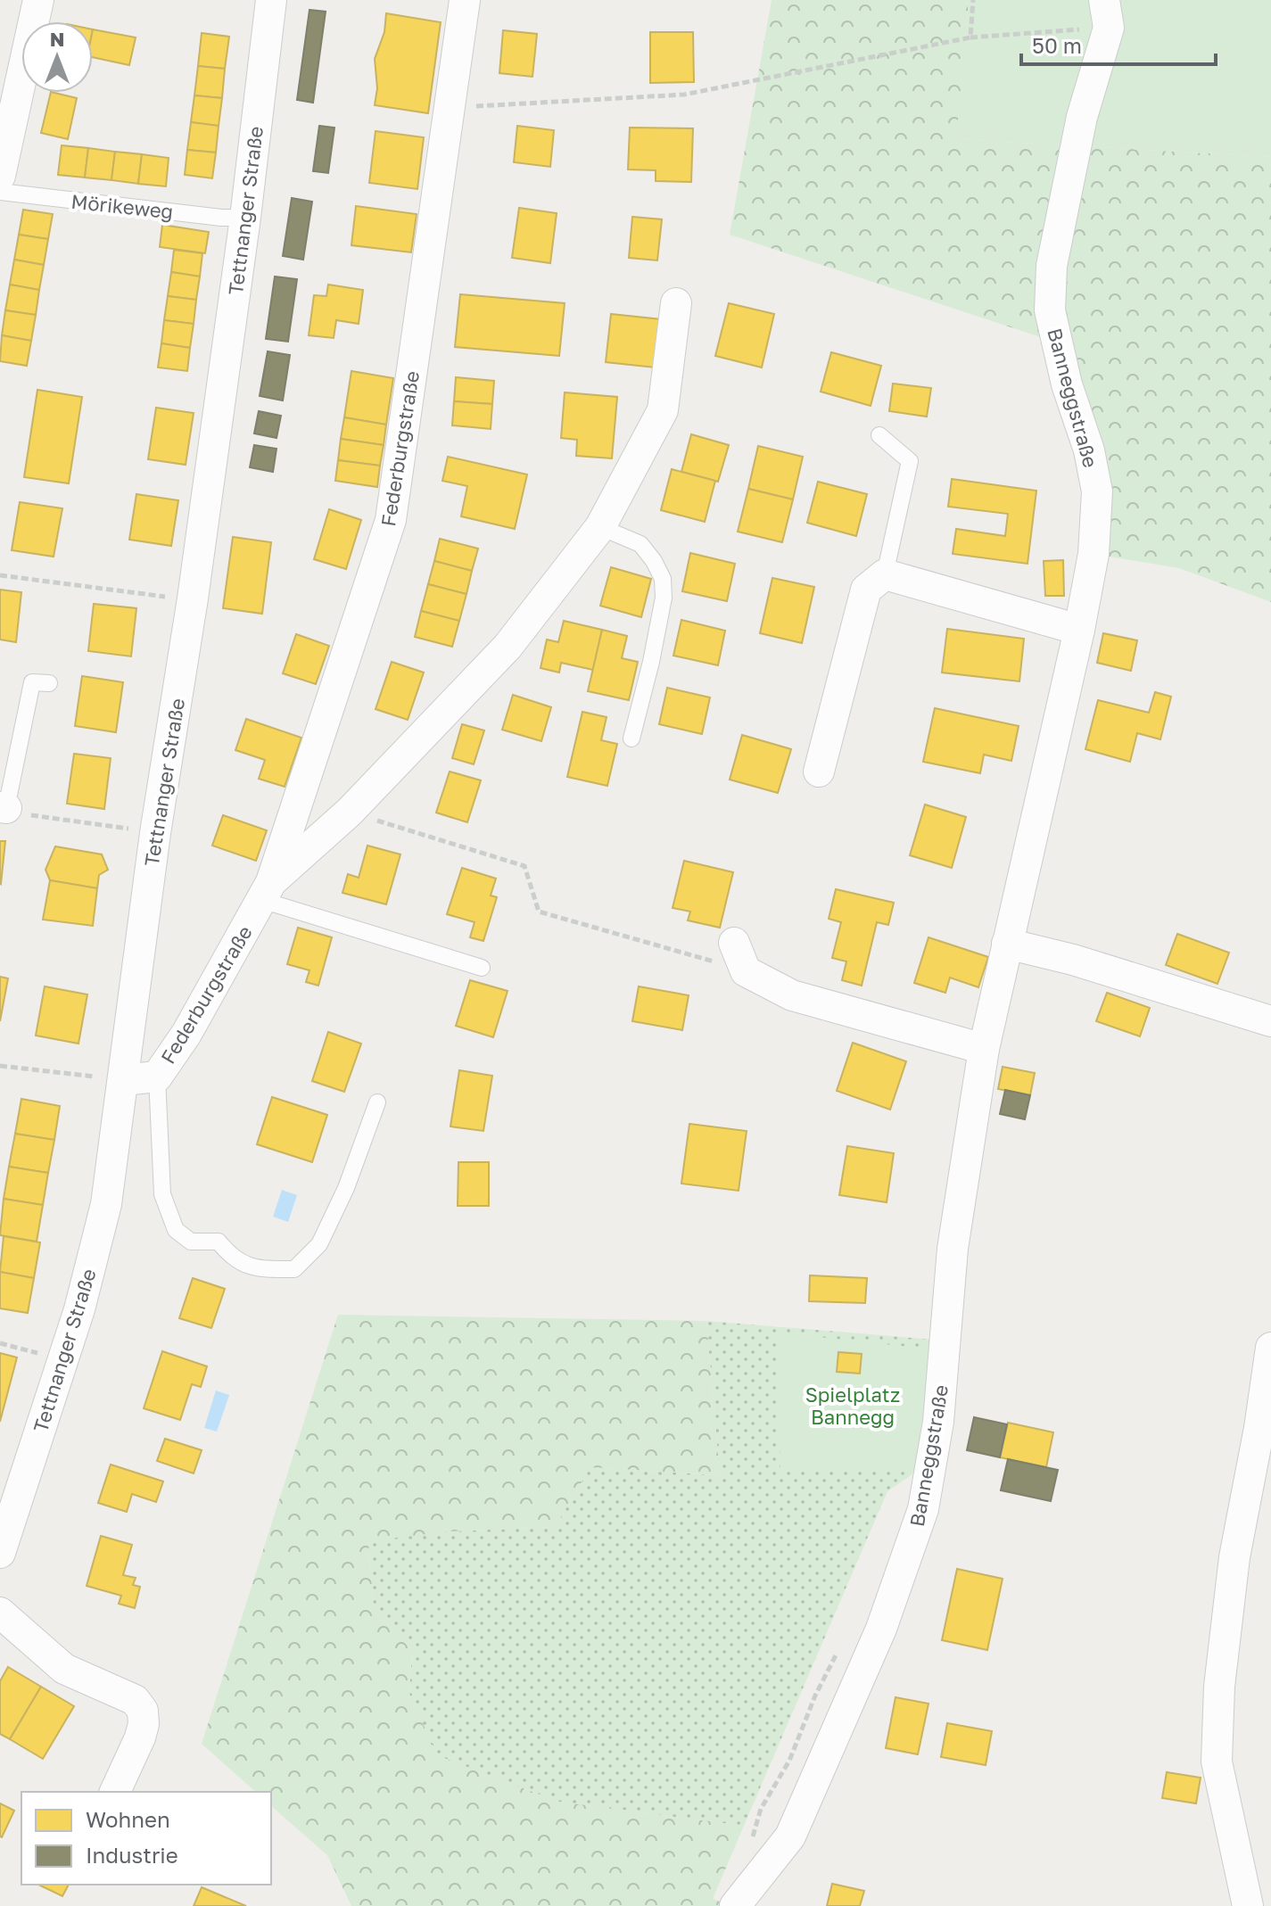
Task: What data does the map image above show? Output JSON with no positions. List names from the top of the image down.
{
  "streets": {
    "street": ["Tettnanger Straße", "Banneggstraße", "Federburgstraße"],
    "lane": ["Mörikeweg"]
  },
  "crossings": [
    ["Mörikeweg", "Tettnanger Straße"],
    ["Tettnanger Straße", "Federburgstraße"]
  ],
  "parks": ["Spielplatz Bannegg"],
  "legend": ["Wohnen", "Industrie"],
  "scale_bar": "50 m",
  "north": "top"
}
